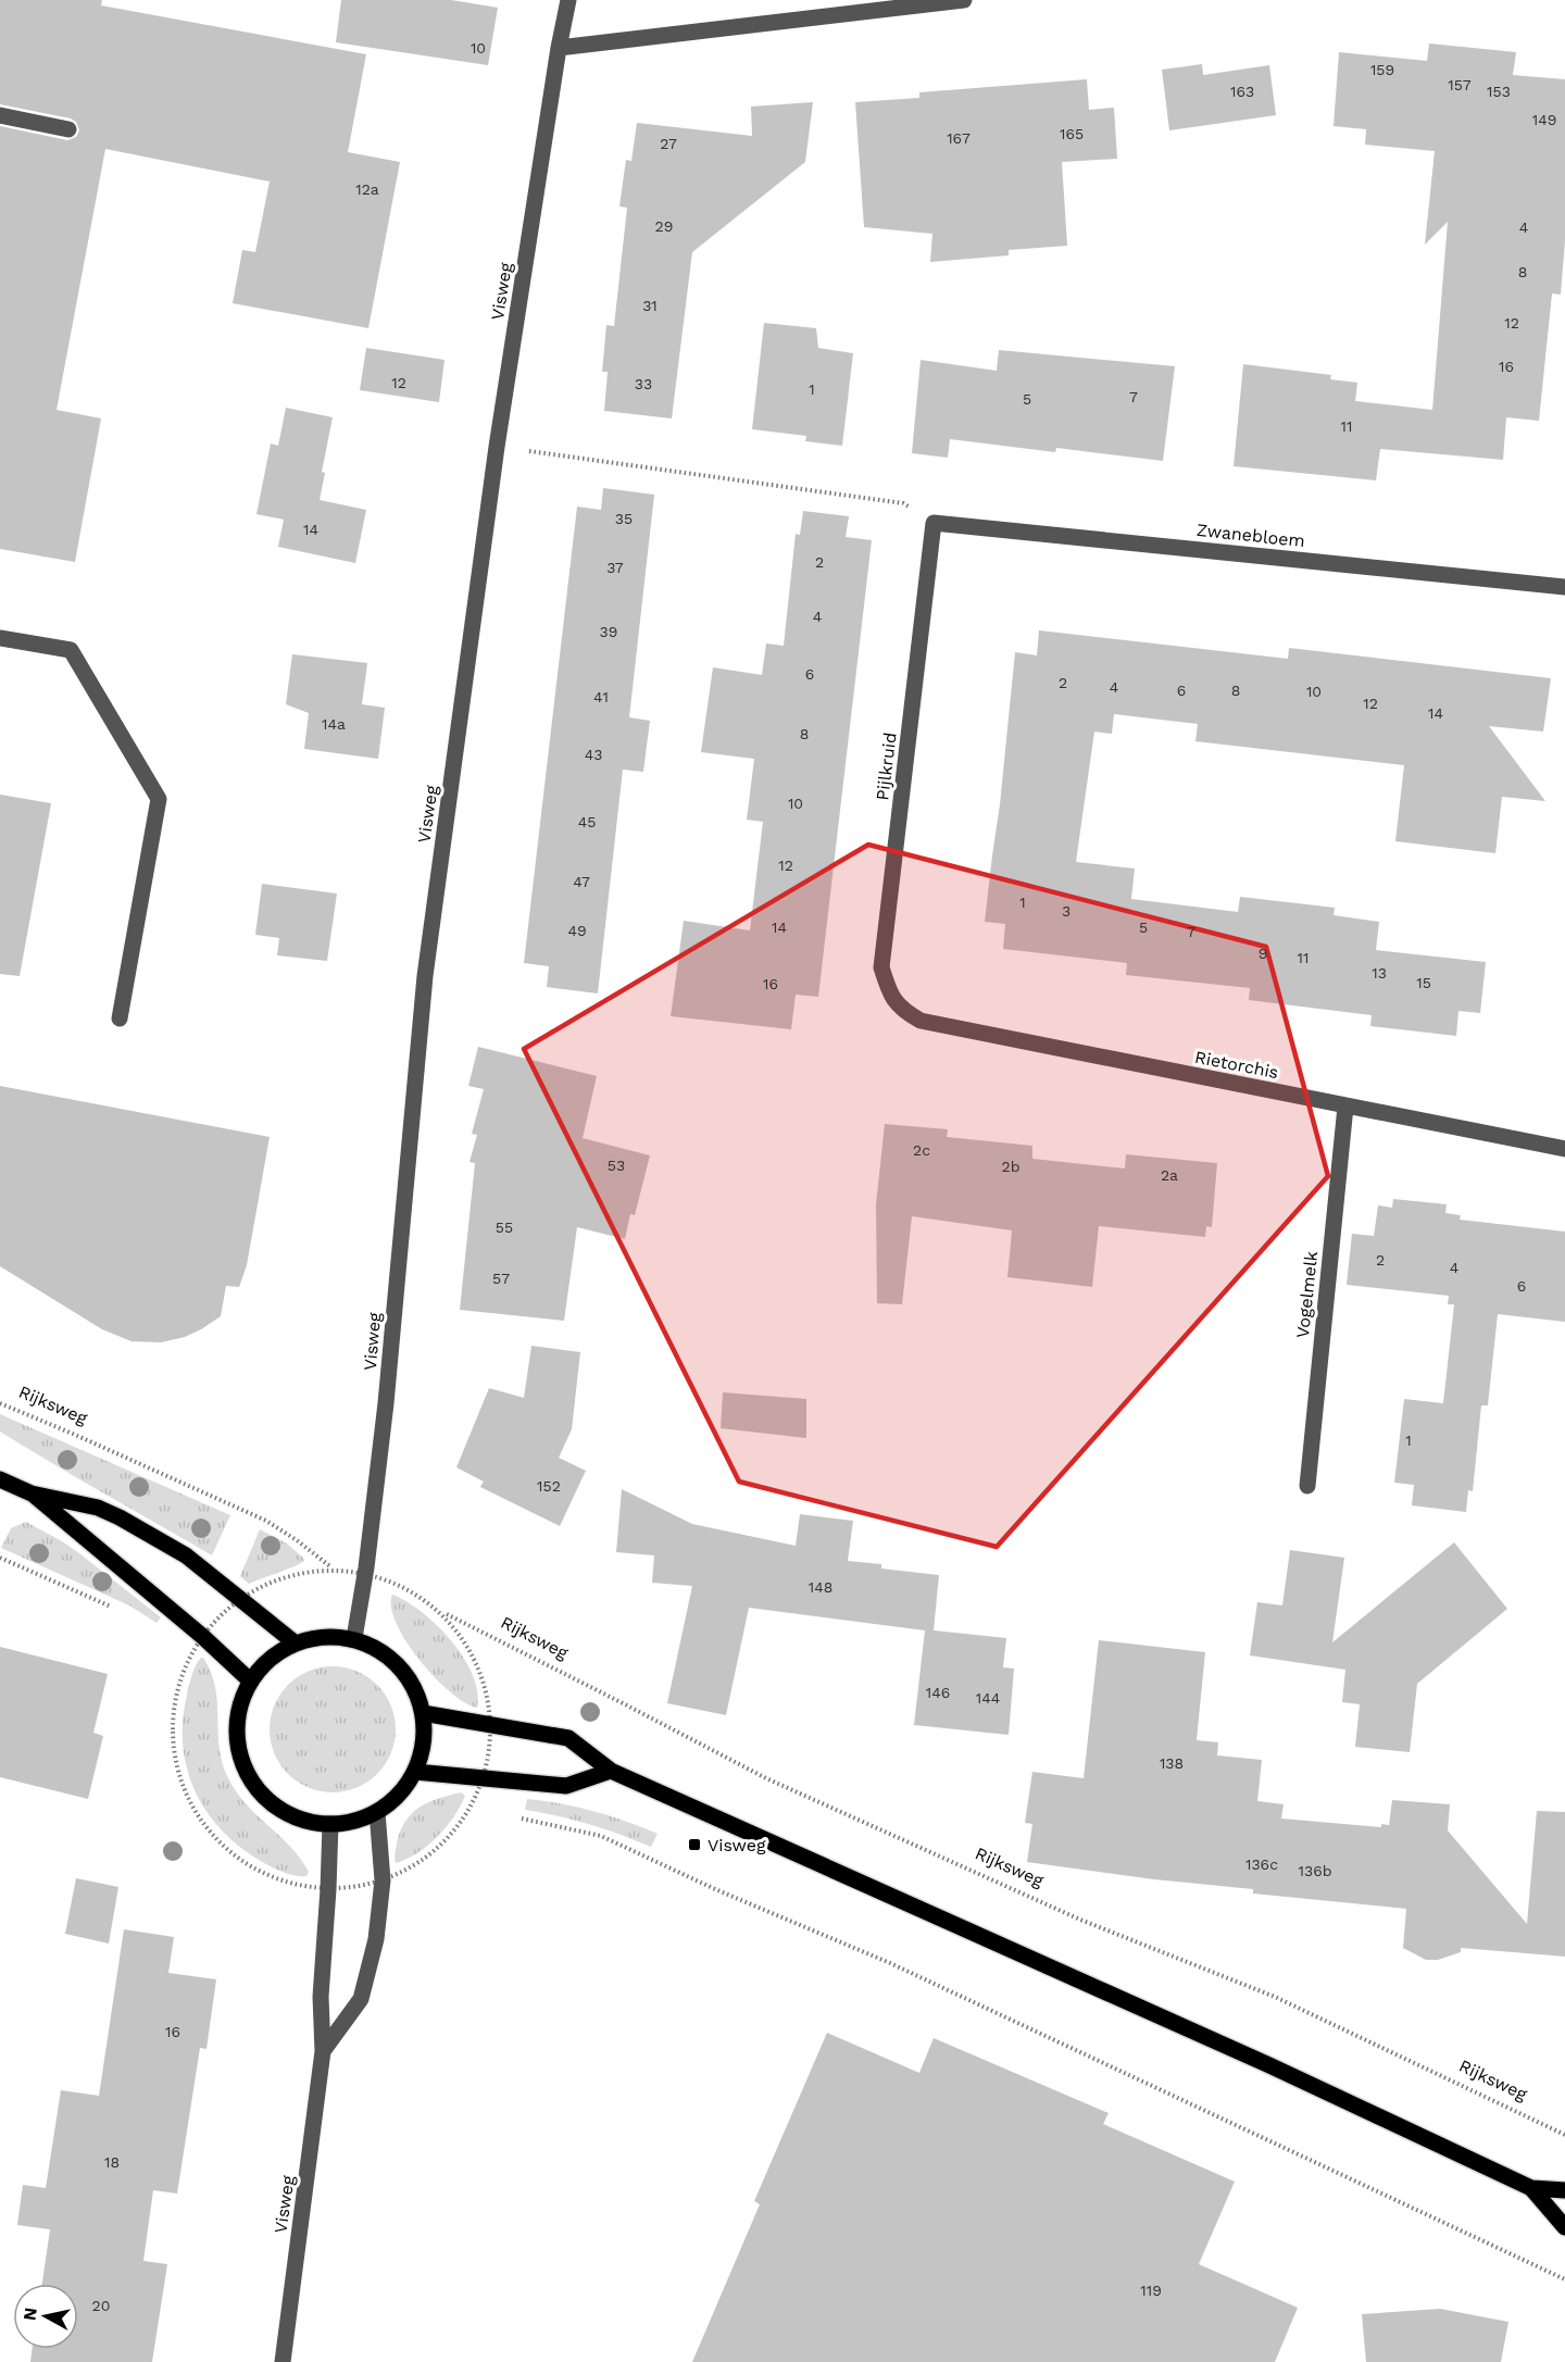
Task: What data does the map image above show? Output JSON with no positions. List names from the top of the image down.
{
  "streets": {
    "street": [
      "Visweg",
      "Zwanebloem",
      "Pijlkruid",
      "Rietorchis",
      "Vogelmelk"
    ],
    "path": ["Rijksweg"]
  },
  "crossings": [
    ["Zwanebloem", "Pijlkruid"],
    ["Pijlkruid", "Rietorchis"],
    ["Rietorchis", "Vogelmelk"]
  ],
  "places": {
    "transit": ["Visweg"]
  },
  "house_numbers": [
    "10",
    "159",
    "157",
    "163",
    "153",
    "149",
    "165",
    "167",
    "27",
    "12a",
    "29",
    "4",
    "8",
    "31",
    "12",
    "16",
    "12",
    "33",
    "1",
    "7",
    "5",
    "11",
    "35",
    "14",
    "2",
    "37",
    "4",
    "39",
    "6",
    "2",
    "4",
    "6",
    "8",
    "10",
    "41",
    "12",
    "14",
    "14a",
    "8",
    "43",
    "10",
    "45",
    "12",
    "47",
    "1",
    "3",
    "14",
    "5",
    "49",
    "7",
    "9",
    "11",
    "13",
    "15",
    "16",
    "2c",
    "53",
    "2b",
    "2a",
    "55",
    "2",
    "4",
    "57",
    "6",
    "1",
    "152",
    "148",
    "146",
    "144",
    "138",
    "136c",
    "136b",
    "16",
    "18",
    "119",
    "20"
  ],
  "north": "left"
}
